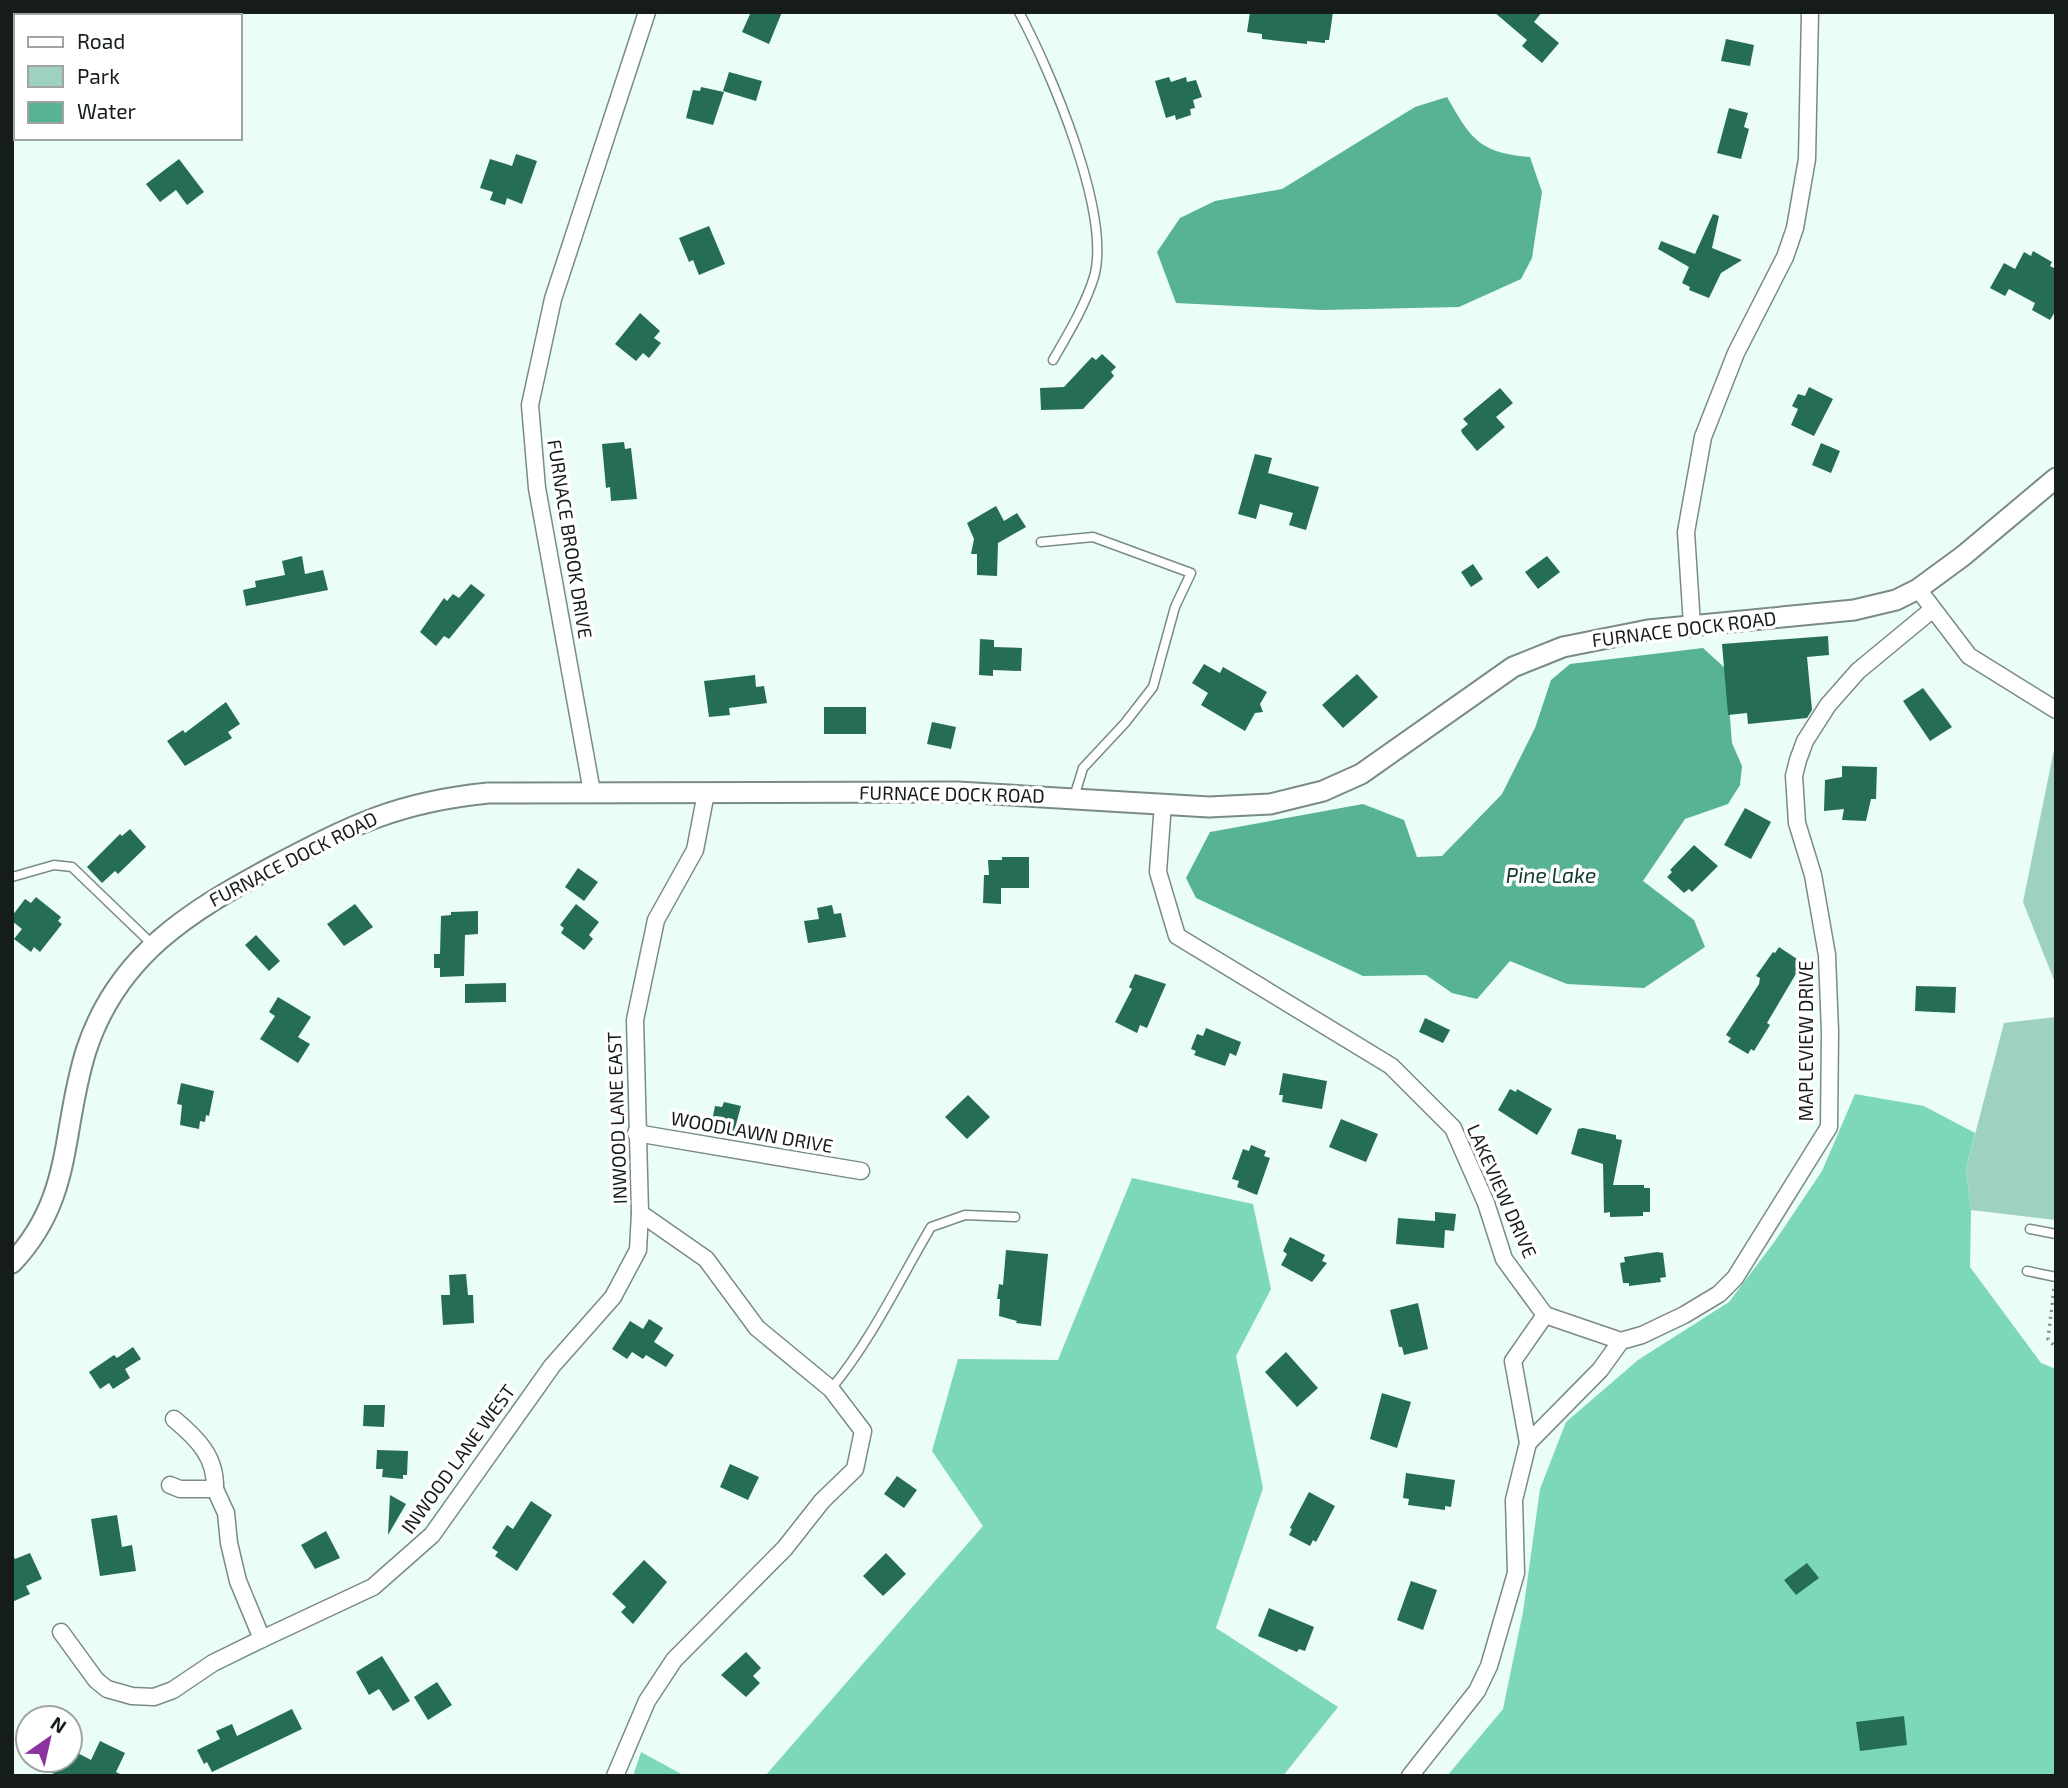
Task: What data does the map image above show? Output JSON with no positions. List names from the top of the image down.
{
  "streets": {
    "street": [
      "FURNACE BROOK DRIVE",
      "FURNACE DOCK ROAD",
      "MAPLEVIEW DRIVE",
      "INWOOD LANE EAST",
      "WOODLAWN DRIVE",
      "LAKEVIEW DRIVE",
      "INWOOD LANE WEST"
    ]
  },
  "crossings": [
    ["FURNACE BROOK DRIVE", "FURNACE DOCK ROAD"],
    ["FURNACE DOCK ROAD", "INWOOD LANE EAST"],
    ["FURNACE DOCK ROAD", "LAKEVIEW DRIVE"],
    ["INWOOD LANE EAST", "WOODLAWN DRIVE"],
    ["INWOOD LANE EAST", "INWOOD LANE WEST"]
  ],
  "water": ["Pine Lake"],
  "legend": ["Road", "Park", "Water"],
  "north": "top right"
}
